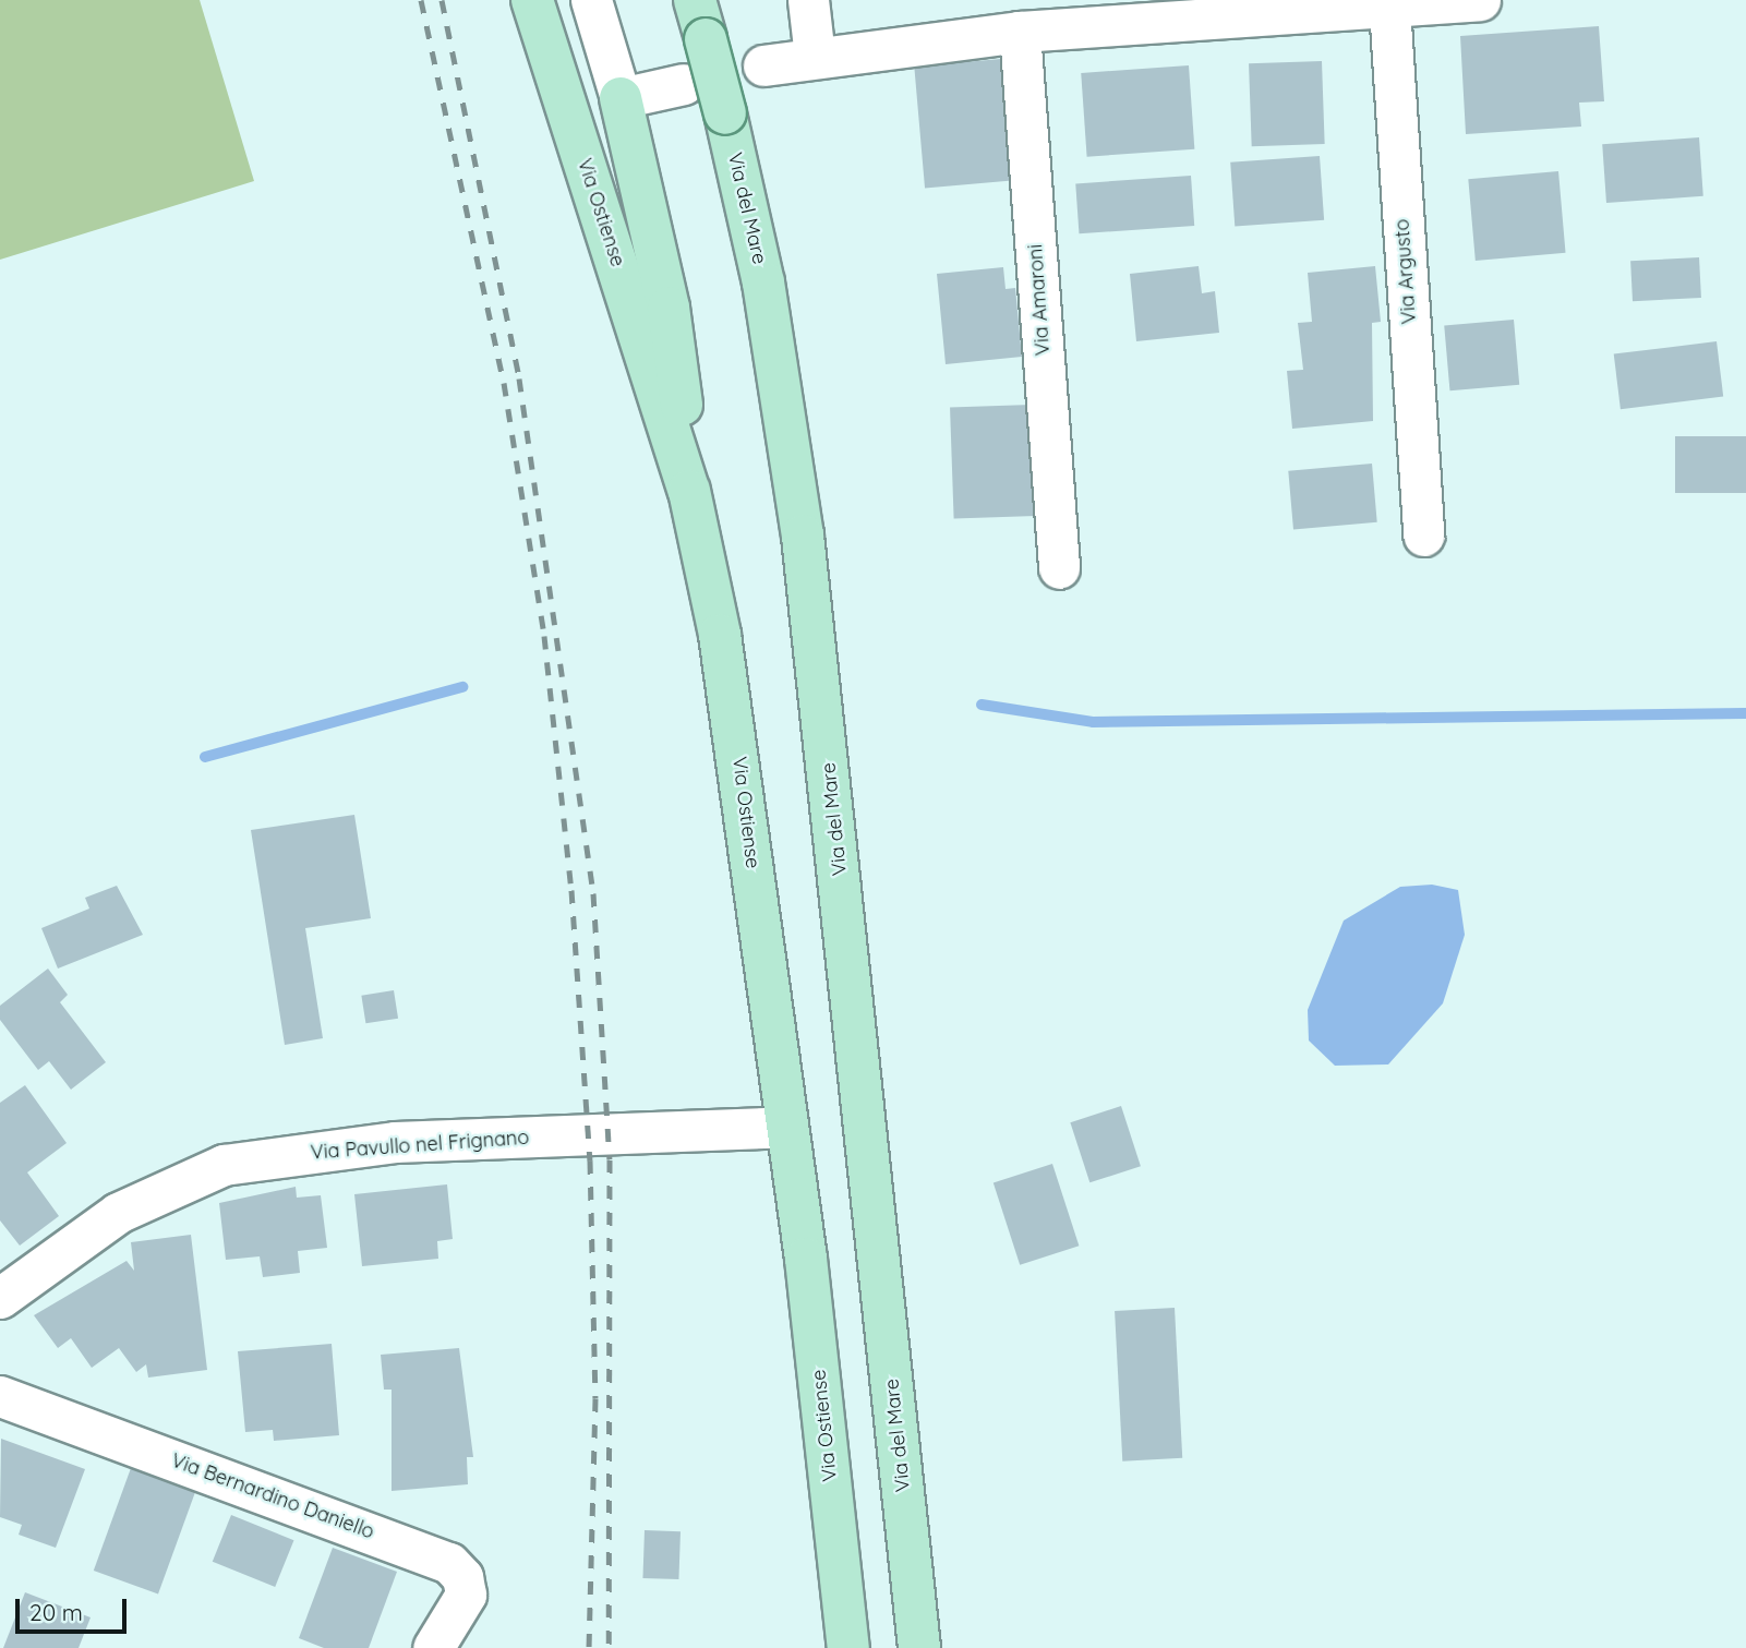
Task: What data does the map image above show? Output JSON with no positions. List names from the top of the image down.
{
  "streets": {
    "main road": ["Via del Mare", "Via Ostiense"],
    "street": [
      "Via Argusto",
      "Via Amaroni",
      "Via Pavullo nel Frignano",
      "Via Bernardino Daniello"
    ]
  },
  "crossings": [
    ["Via Ostiense", "Via Pavullo nel Frignano"]
  ],
  "scale_bar": "20 m"
}
